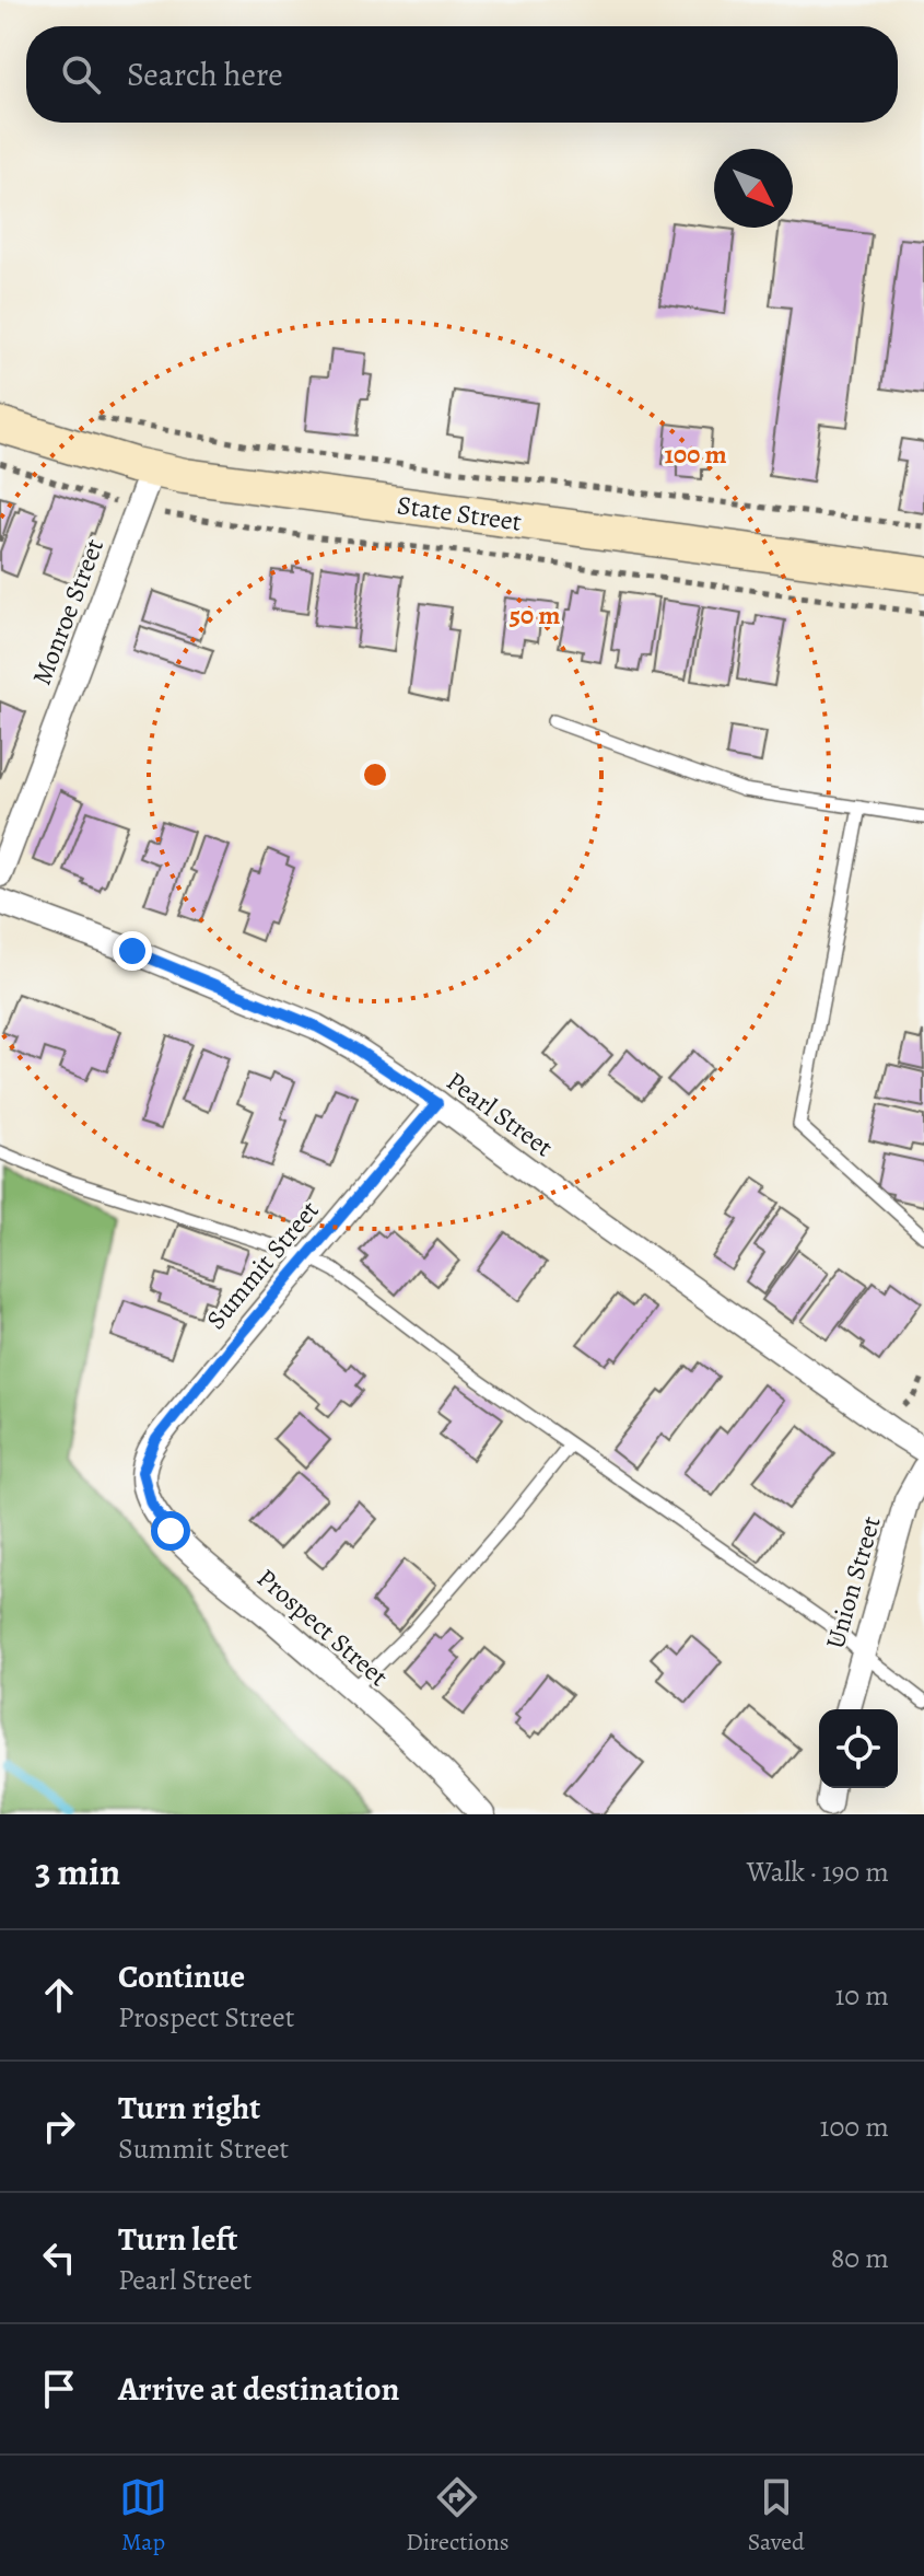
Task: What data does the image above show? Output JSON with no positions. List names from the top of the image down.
{
  "streets": {
    "main road": ["State Street"],
    "street": [
      "Monroe Street",
      "Pearl Street",
      "Summit Street",
      "Union Street",
      "Prospect Street"
    ]
  },
  "crossings": [
    ["State Street", "Monroe Street"],
    ["Pearl Street", "Summit Street"],
    ["Summit Street", "Prospect Street"]
  ],
  "north": "bottom right",
  "page": {
    "search": "Search here",
    "heading": ["3 min", "Walk · 190 m"],
    "list": [
      ["Continue", "Prospect Street", "10 m"],
      ["Turn right", "Summit Street", "100 m"],
      ["Turn left", "Pearl Street", "80 m"],
      "Arrive at destination"
    ],
    "nav": ["Map", "Directions", "Saved"]
  },
  "rings": ["100 m", "50 m"]
}
